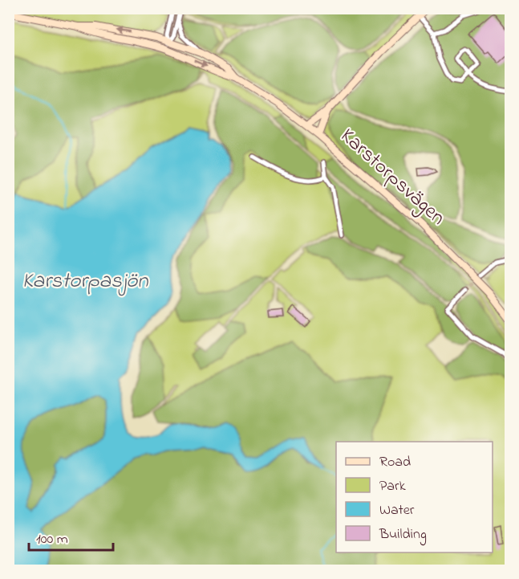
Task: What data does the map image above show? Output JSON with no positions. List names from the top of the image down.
{
  "streets": {
    "main road": ["Karstorpsvägen"]
  },
  "water": ["Karstorpasjön"],
  "legend": [
    "Road",
    "Park",
    "Water",
    "Building"
  ],
  "scale_bar": "100 m"
}
